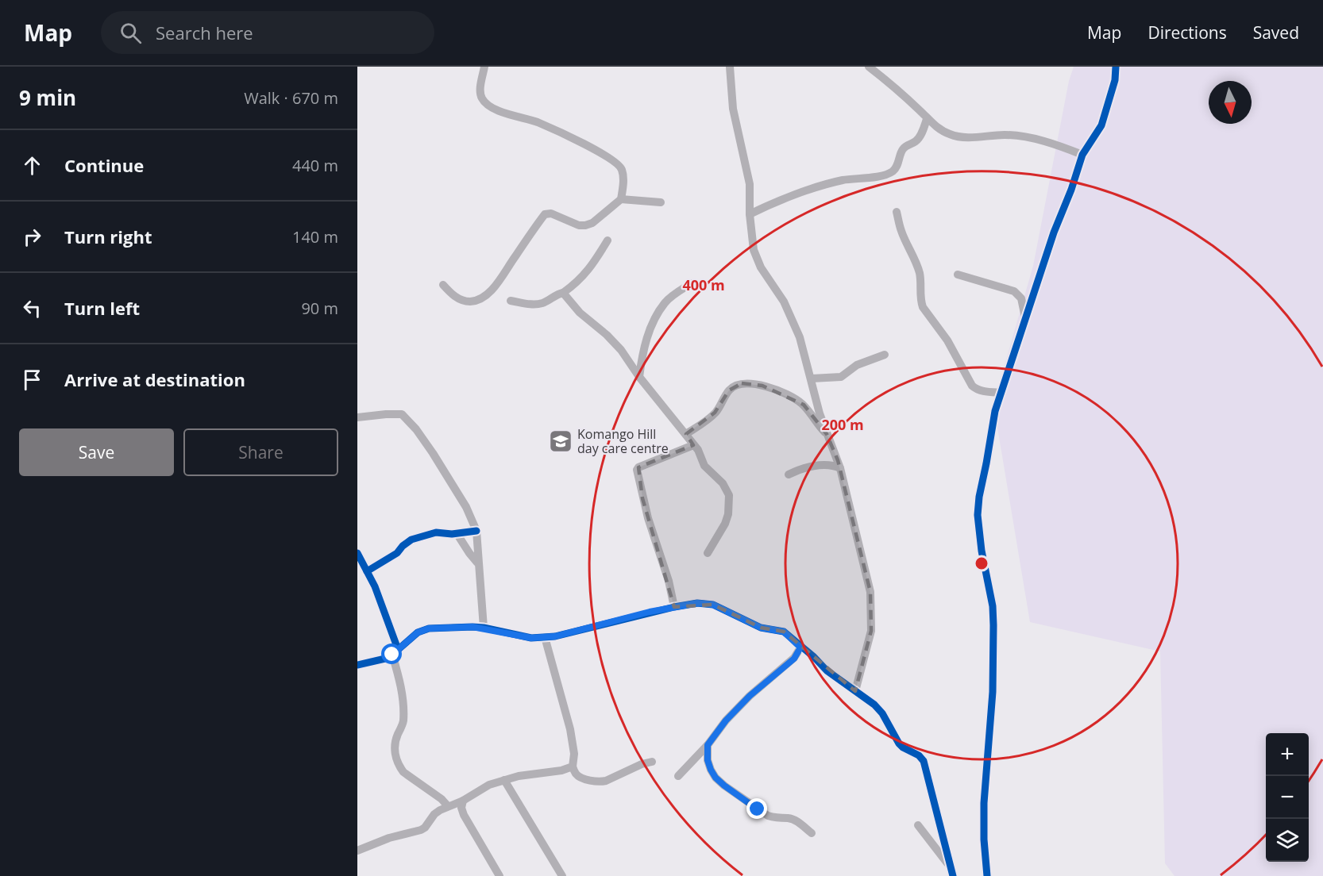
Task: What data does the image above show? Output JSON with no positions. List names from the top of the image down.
{
  "places": {
    "school or university": ["Komango Hill day care centre"]
  },
  "north": "bottom",
  "page": {
    "header": "Map",
    "search": "Search here",
    "nav": ["Map", "Directions", "Saved"],
    "heading": ["9 min", "Walk · 670 m"],
    "list": [
      ["Continue", "440 m"],
      ["Turn right", "140 m"],
      ["Turn left", "90 m"],
      "Arrive at destination"
    ],
    "buttons": ["Save", "Share"],
    "map_buttons": ["+", "−"]
  },
  "rings": ["400 m", "200 m"]
}
